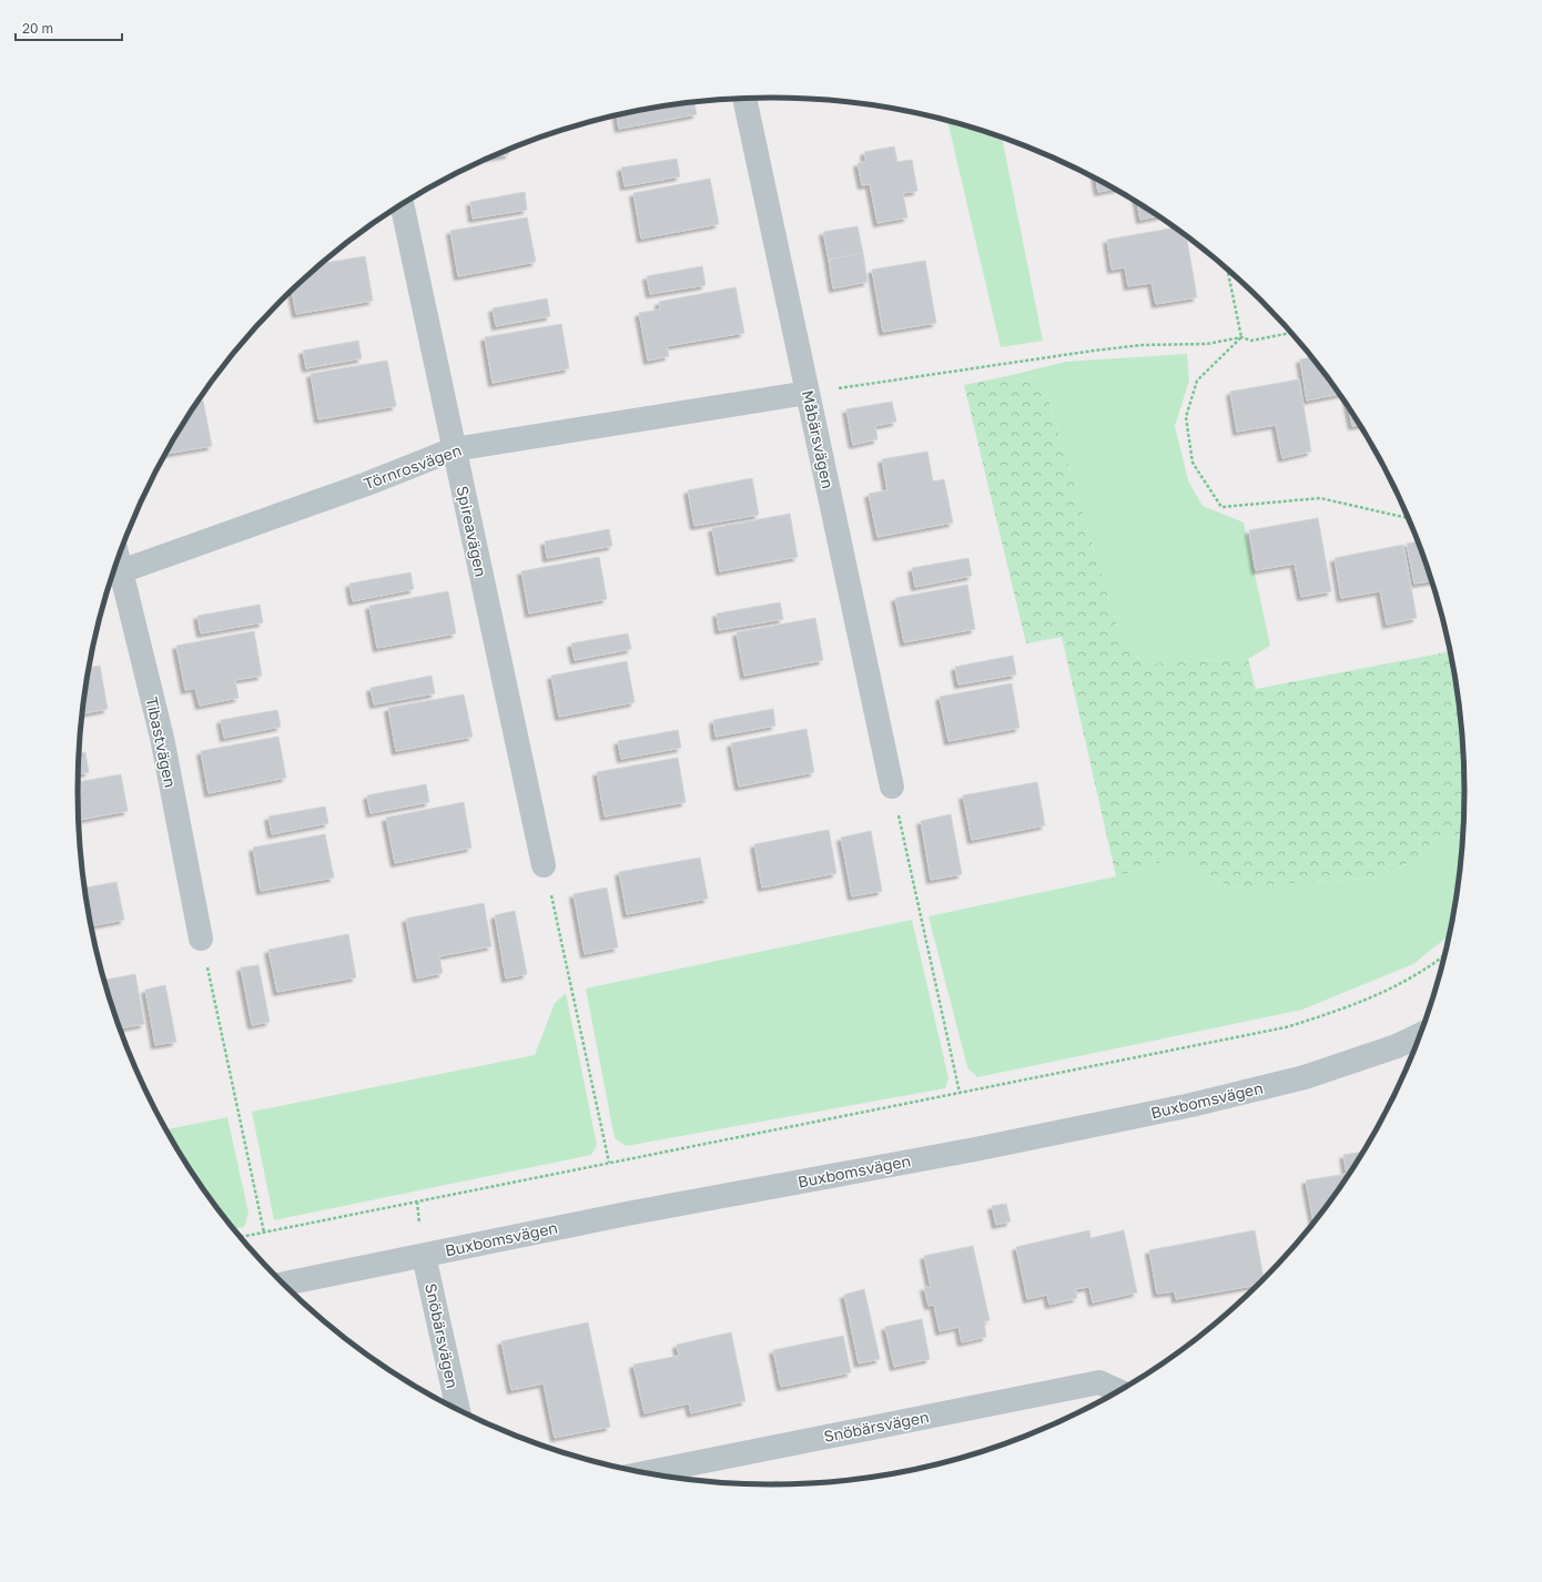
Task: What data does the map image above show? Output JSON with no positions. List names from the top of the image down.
{
  "streets": {
    "street": [
      "Måbärsvägen",
      "Törnrosvägen",
      "Spireavägen",
      "Tibastvägen",
      "Buxbomsvägen",
      "Snöbärsvägen"
    ]
  },
  "crossings": [
    ["Måbärsvägen", "Törnrosvägen"],
    ["Törnrosvägen", "Spireavägen"],
    ["Törnrosvägen", "Tibastvägen"],
    ["Buxbomsvägen", "Snöbärsvägen"]
  ],
  "scale_bar": "20 m"
}
